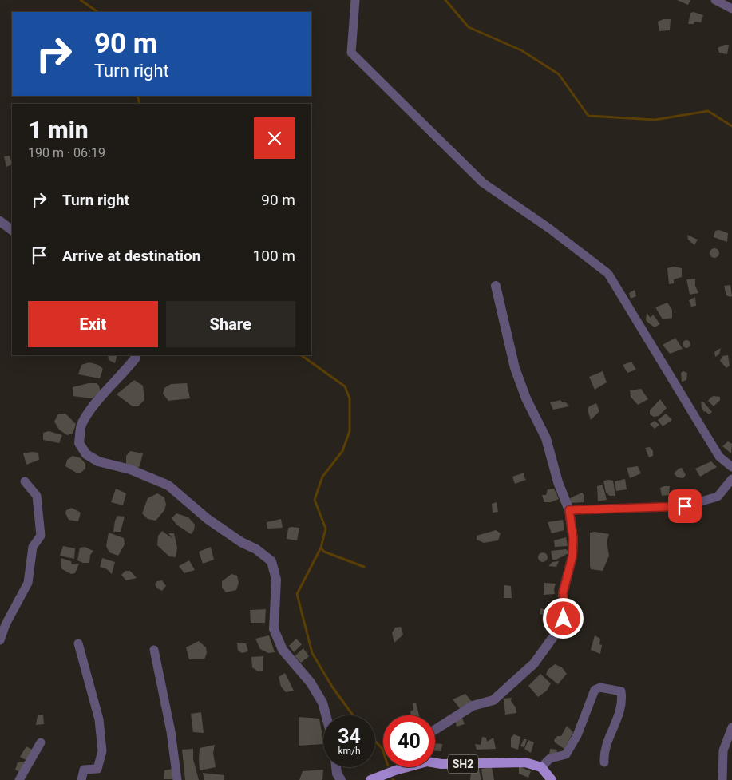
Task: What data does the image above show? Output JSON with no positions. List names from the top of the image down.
{
  "streets": {
    "main road": ["SH2"]
  },
  "page": {
    "turn": ["90 m", "Turn right"],
    "heading": ["1 min", "190 m · 06:19"],
    "list": [
      {
        "name": "Turn right",
        "value": "90 m"
      },
      {
        "name": "Arrive at destination",
        "value": "100 m"
      }
    ],
    "buttons": ["Exit", "Share"],
    "speed": "34 km/h",
    "limit": "40"
  }
}
